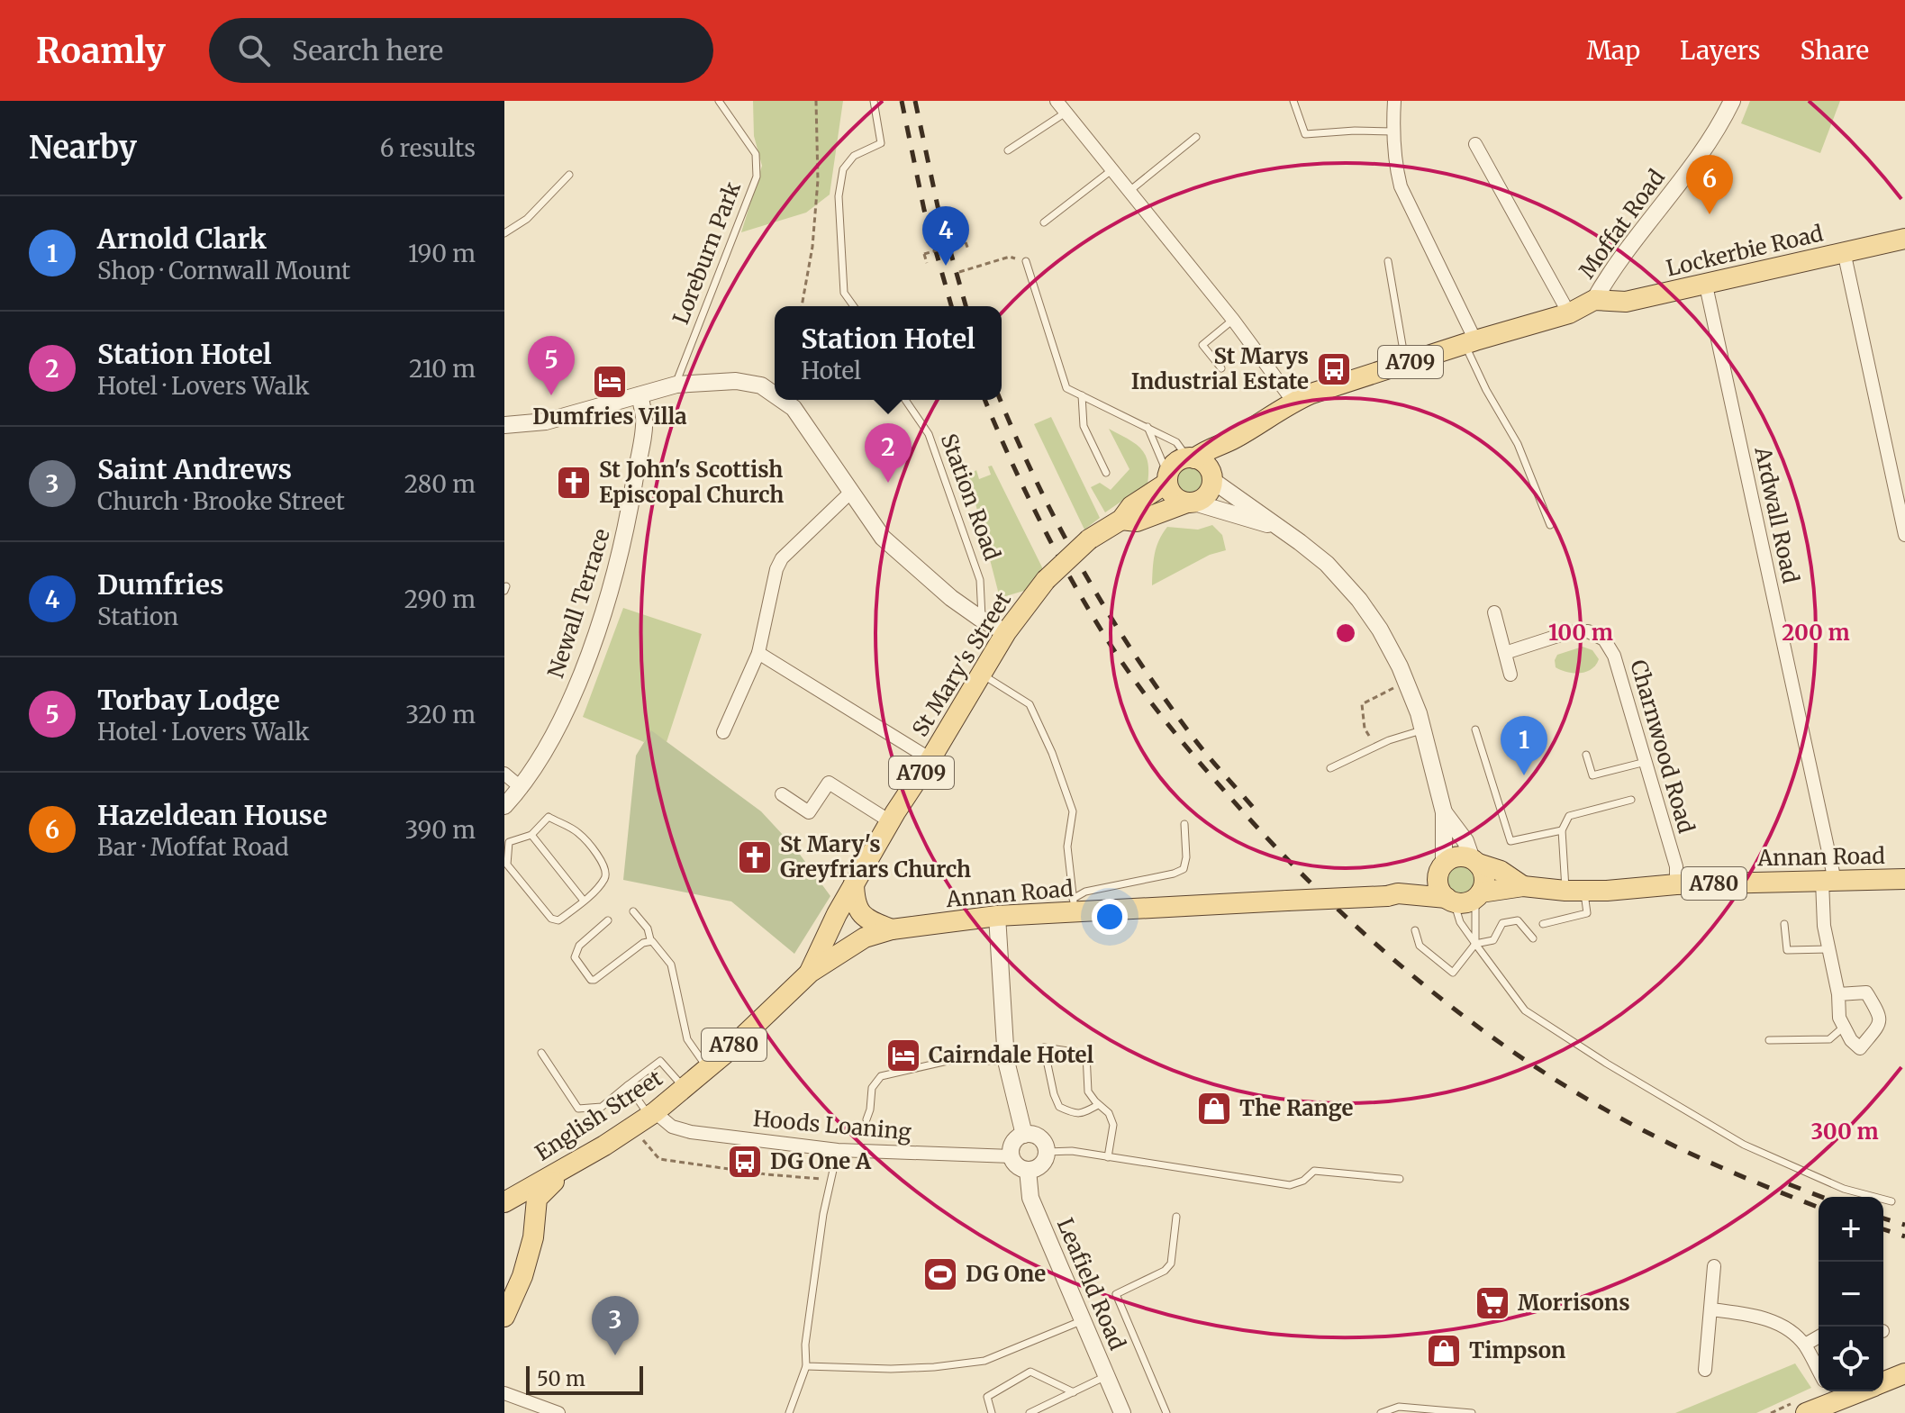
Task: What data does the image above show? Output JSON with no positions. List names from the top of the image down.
{
  "streets": {
    "main road": [
      "Lockerbie Road",
      "A709",
      "St Mary's Street",
      "Annan Road",
      "A780",
      "English Street"
    ],
    "street": [
      "Moffat Road",
      "Ardwall Road",
      "Newall Terrace",
      "Charnwood Road",
      "Hoods Loaning",
      "Leafield Road"
    ],
    "lane": ["Loreburn Park", "Station Road"]
  },
  "crossings": [
    ["Moffat Road", "Lockerbie Road"],
    ["Moffat Road", "A709"],
    ["Lockerbie Road", "A709"],
    ["Lockerbie Road", "Ardwall Road"],
    ["A709", "St Mary's Street"],
    ["Ardwall Road", "Annan Road"],
    ["St Mary's Street", "Annan Road"],
    ["St Mary's Street", "English Street"],
    ["Charnwood Road", "Annan Road"],
    ["Annan Road", "English Street"],
    ["English Street", "Hoods Loaning"],
    ["Hoods Loaning", "Leafield Road"]
  ],
  "places": {
    "bus stop": ["St Marys Industrial Estate", "DG One A"],
    "hotel": ["Dumfries Villa", "Cairndale Hotel"],
    "church": ["St John's Scottish Episcopal Church", "St Mary's Greyfriars Church"],
    "shop": ["The Range", "Timpson"],
    "sports": ["DG One"],
    "supermarket": ["Morrisons"]
  },
  "scale_bar": "50 m",
  "page": {
    "header": "Roamly",
    "search": "Search here",
    "nav": ["Map", "Layers", "Share"],
    "heading": ["Nearby", "6 results"],
    "pins": [
      "6",
      "4",
      "5",
      "2",
      "1",
      "3"
    ],
    "list": [
      {
        "mark": "1",
        "name": "Arnold Clark",
        "note": "Shop · Cornwall Mount",
        "value": "190 m"
      },
      {
        "mark": "2",
        "name": "Station Hotel",
        "note": "Hotel · Lovers Walk",
        "value": "210 m"
      },
      {
        "mark": "3",
        "name": "Saint Andrews",
        "note": "Church · Brooke Street",
        "value": "280 m"
      },
      {
        "mark": "4",
        "name": "Dumfries",
        "note": "Station",
        "value": "290 m"
      },
      {
        "mark": "5",
        "name": "Torbay Lodge",
        "note": "Hotel · Lovers Walk",
        "value": "320 m"
      },
      {
        "mark": "6",
        "name": "Hazeldean House",
        "note": "Bar · Moffat Road",
        "value": "390 m"
      }
    ],
    "popup": ["Station Hotel", "Hotel"],
    "map_buttons": ["+", "−"],
    "scale": "50 m"
  },
  "rings": ["100 m", "200 m", "300 m"]
}
